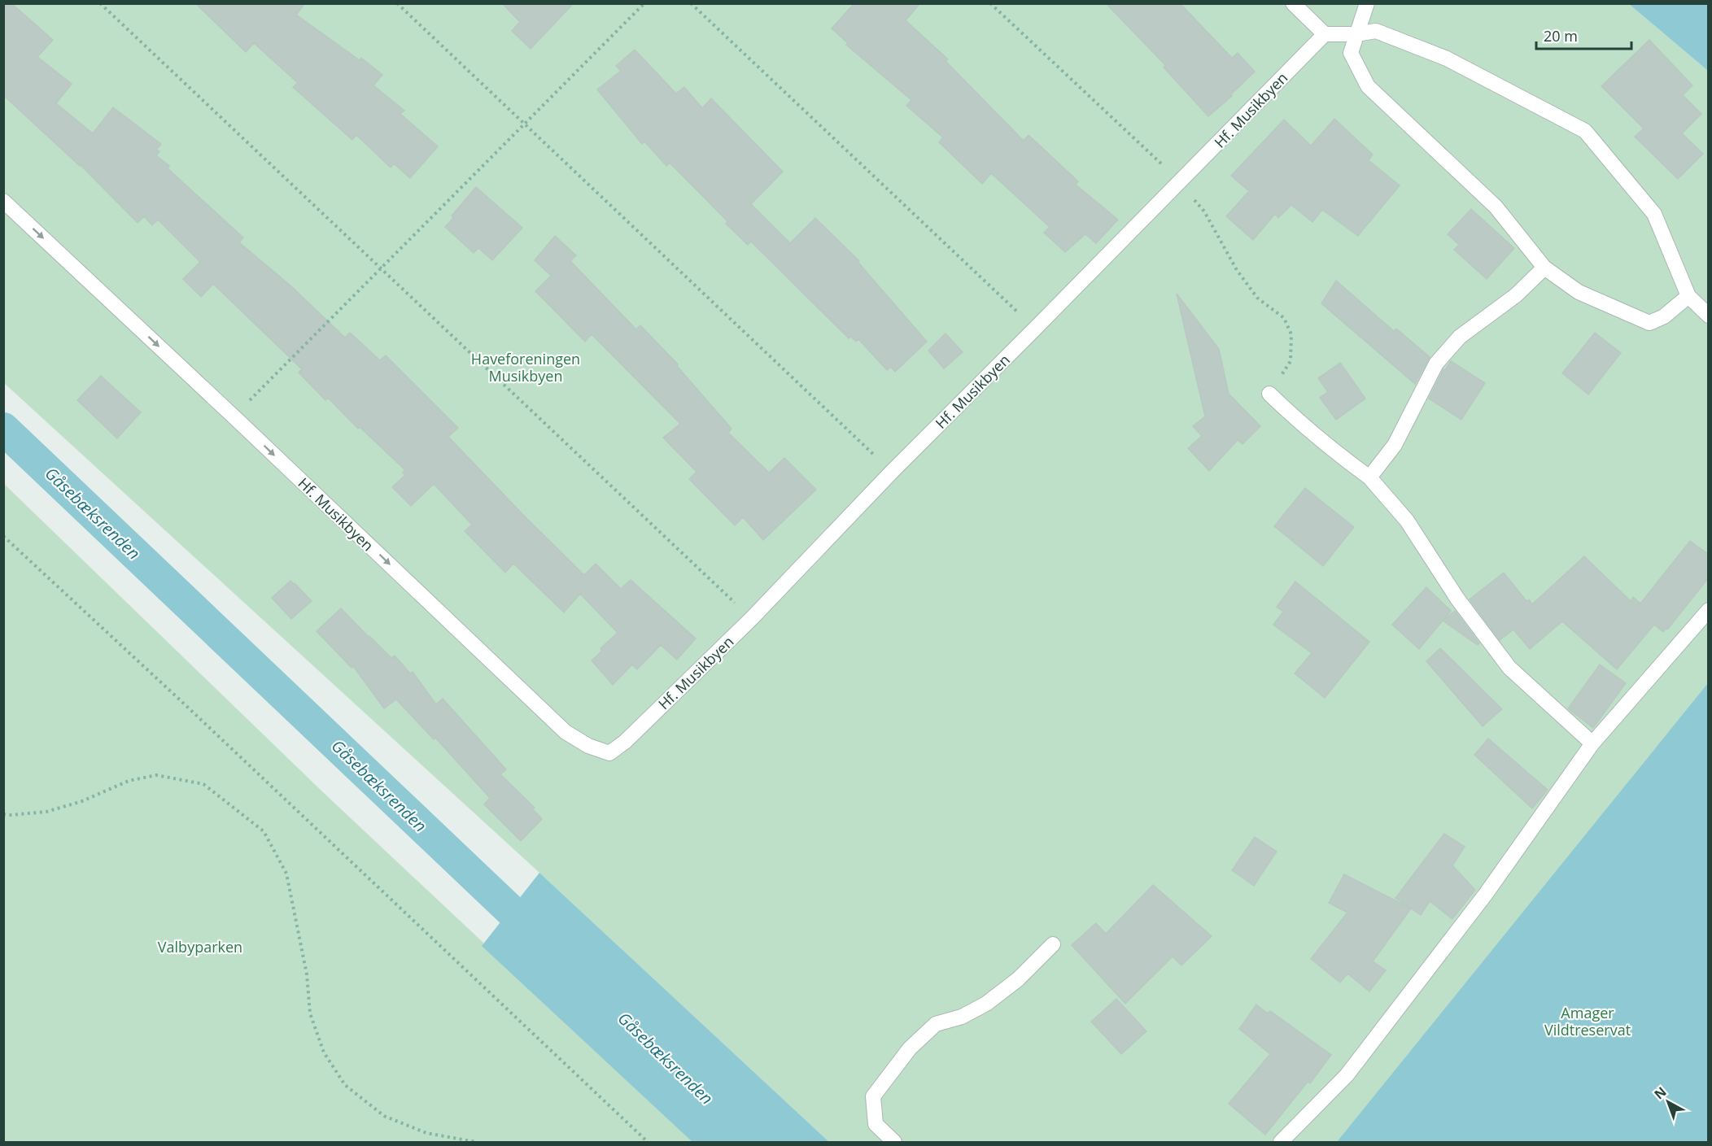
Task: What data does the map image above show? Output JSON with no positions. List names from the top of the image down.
{
  "streets": {
    "street": ["Hf. Musikbyen"]
  },
  "one_way": ["Hf. Musikbyen"],
  "water": ["Gåsebæksrenden"],
  "parks": ["Haveforeningen Musikbyen", "Valbyparken", "Amager Vildtreservat"],
  "scale_bar": "20 m",
  "north": "top left"
}
